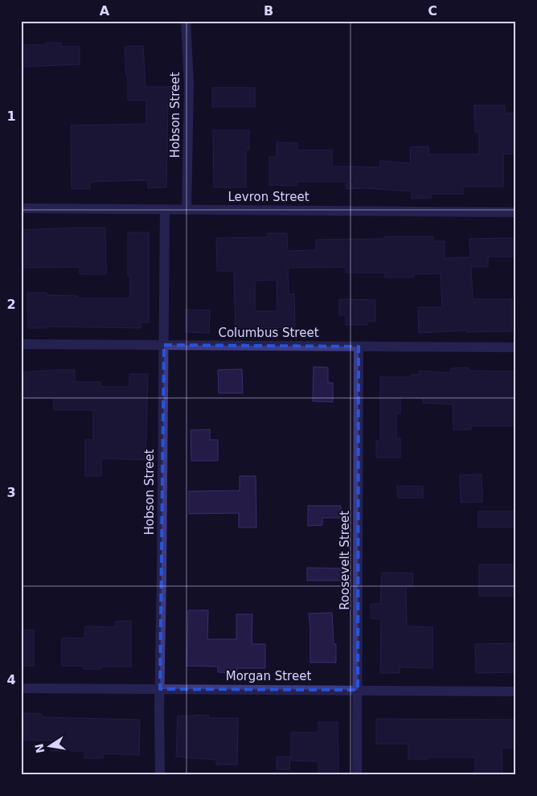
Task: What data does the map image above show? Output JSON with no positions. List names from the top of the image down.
{
  "streets": {
    "street": [
      "Hobson Street",
      "Levron Street",
      "Columbus Street",
      "Roosevelt Street",
      "Morgan Street"
    ]
  },
  "crossings": [
    ["Hobson Street", "Levron Street"],
    ["Hobson Street", "Columbus Street"],
    ["Hobson Street", "Morgan Street"],
    ["Columbus Street", "Roosevelt Street"],
    ["Roosevelt Street", "Morgan Street"]
  ],
  "north": "left",
  "grid": {
    "columns": ["A", "B", "C"],
    "rows": [
      "1",
      "2",
      "3",
      "4"
    ]
  }
}
